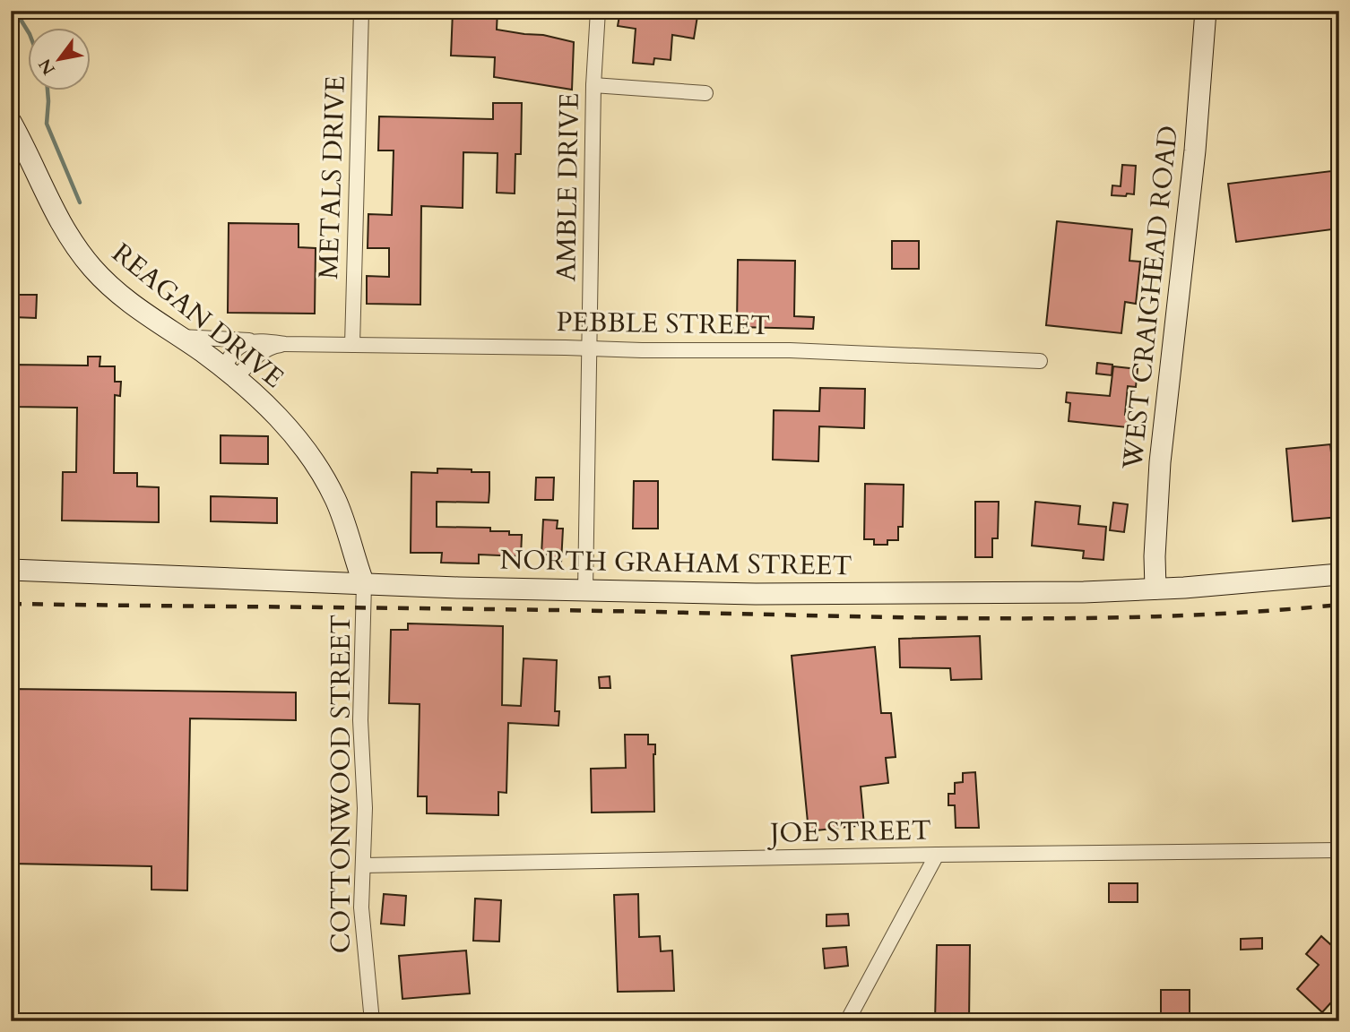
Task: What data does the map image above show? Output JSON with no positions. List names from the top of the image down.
{
  "streets": {
    "main road": ["WEST CRAIGHEAD ROAD", "REAGAN DRIVE", "NORTH GRAHAM STREET"],
    "street": [
      "METALS DRIVE",
      "AMBLE DRIVE",
      "PEBBLE STREET",
      "COTTONWOOD STREET",
      "JOE STREET"
    ]
  },
  "crossings": [
    ["METALS DRIVE", "PEBBLE STREET"],
    ["AMBLE DRIVE", "PEBBLE STREET"],
    ["AMBLE DRIVE", "NORTH GRAHAM STREET"],
    ["WEST CRAIGHEAD ROAD", "NORTH GRAHAM STREET"],
    ["REAGAN DRIVE", "PEBBLE STREET"],
    ["REAGAN DRIVE", "NORTH GRAHAM STREET"],
    ["REAGAN DRIVE", "COTTONWOOD STREET"],
    ["NORTH GRAHAM STREET", "COTTONWOOD STREET"],
    ["COTTONWOOD STREET", "JOE STREET"]
  ],
  "north": "bottom left"
}
